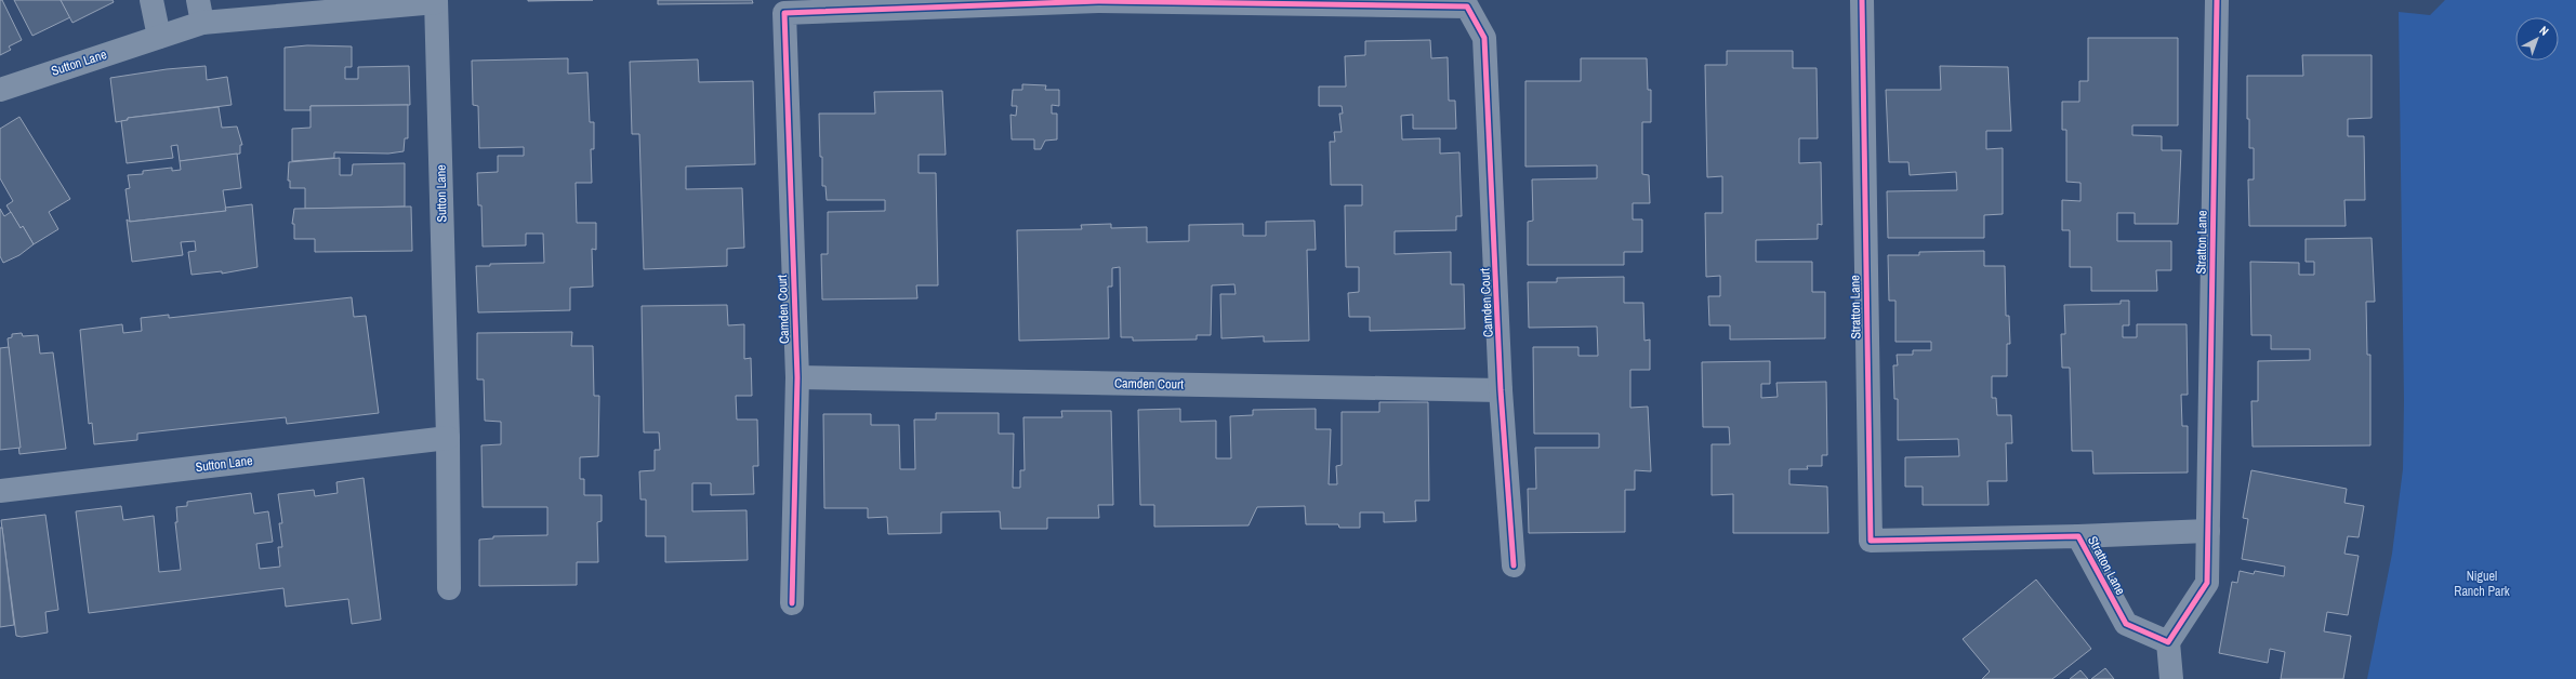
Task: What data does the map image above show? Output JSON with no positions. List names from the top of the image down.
{
  "streets": {
    "street": ["Sutton Lane", "Stratton Lane", "Camden Court"]
  },
  "parks": ["Niguel Ranch Park"],
  "north": "top right"
}
